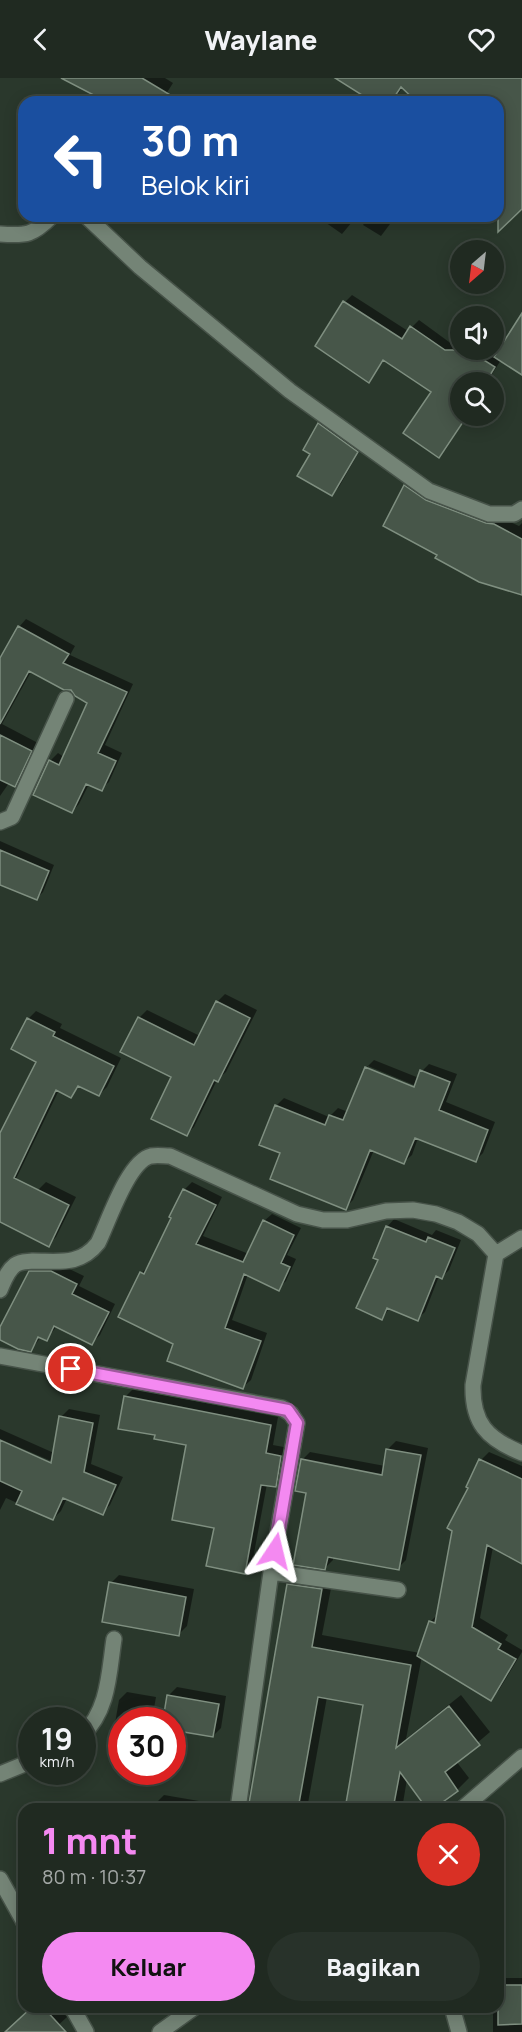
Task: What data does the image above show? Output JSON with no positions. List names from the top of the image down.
{
  "north": "bottom left",
  "page": {
    "header": "Waylane",
    "turn": ["30 m", "Belok kiri"],
    "speed": "19 km/h",
    "limit": "30",
    "heading": ["1 mnt", "80 m · 10:37"],
    "buttons": ["Keluar", "Bagikan"]
  }
}
